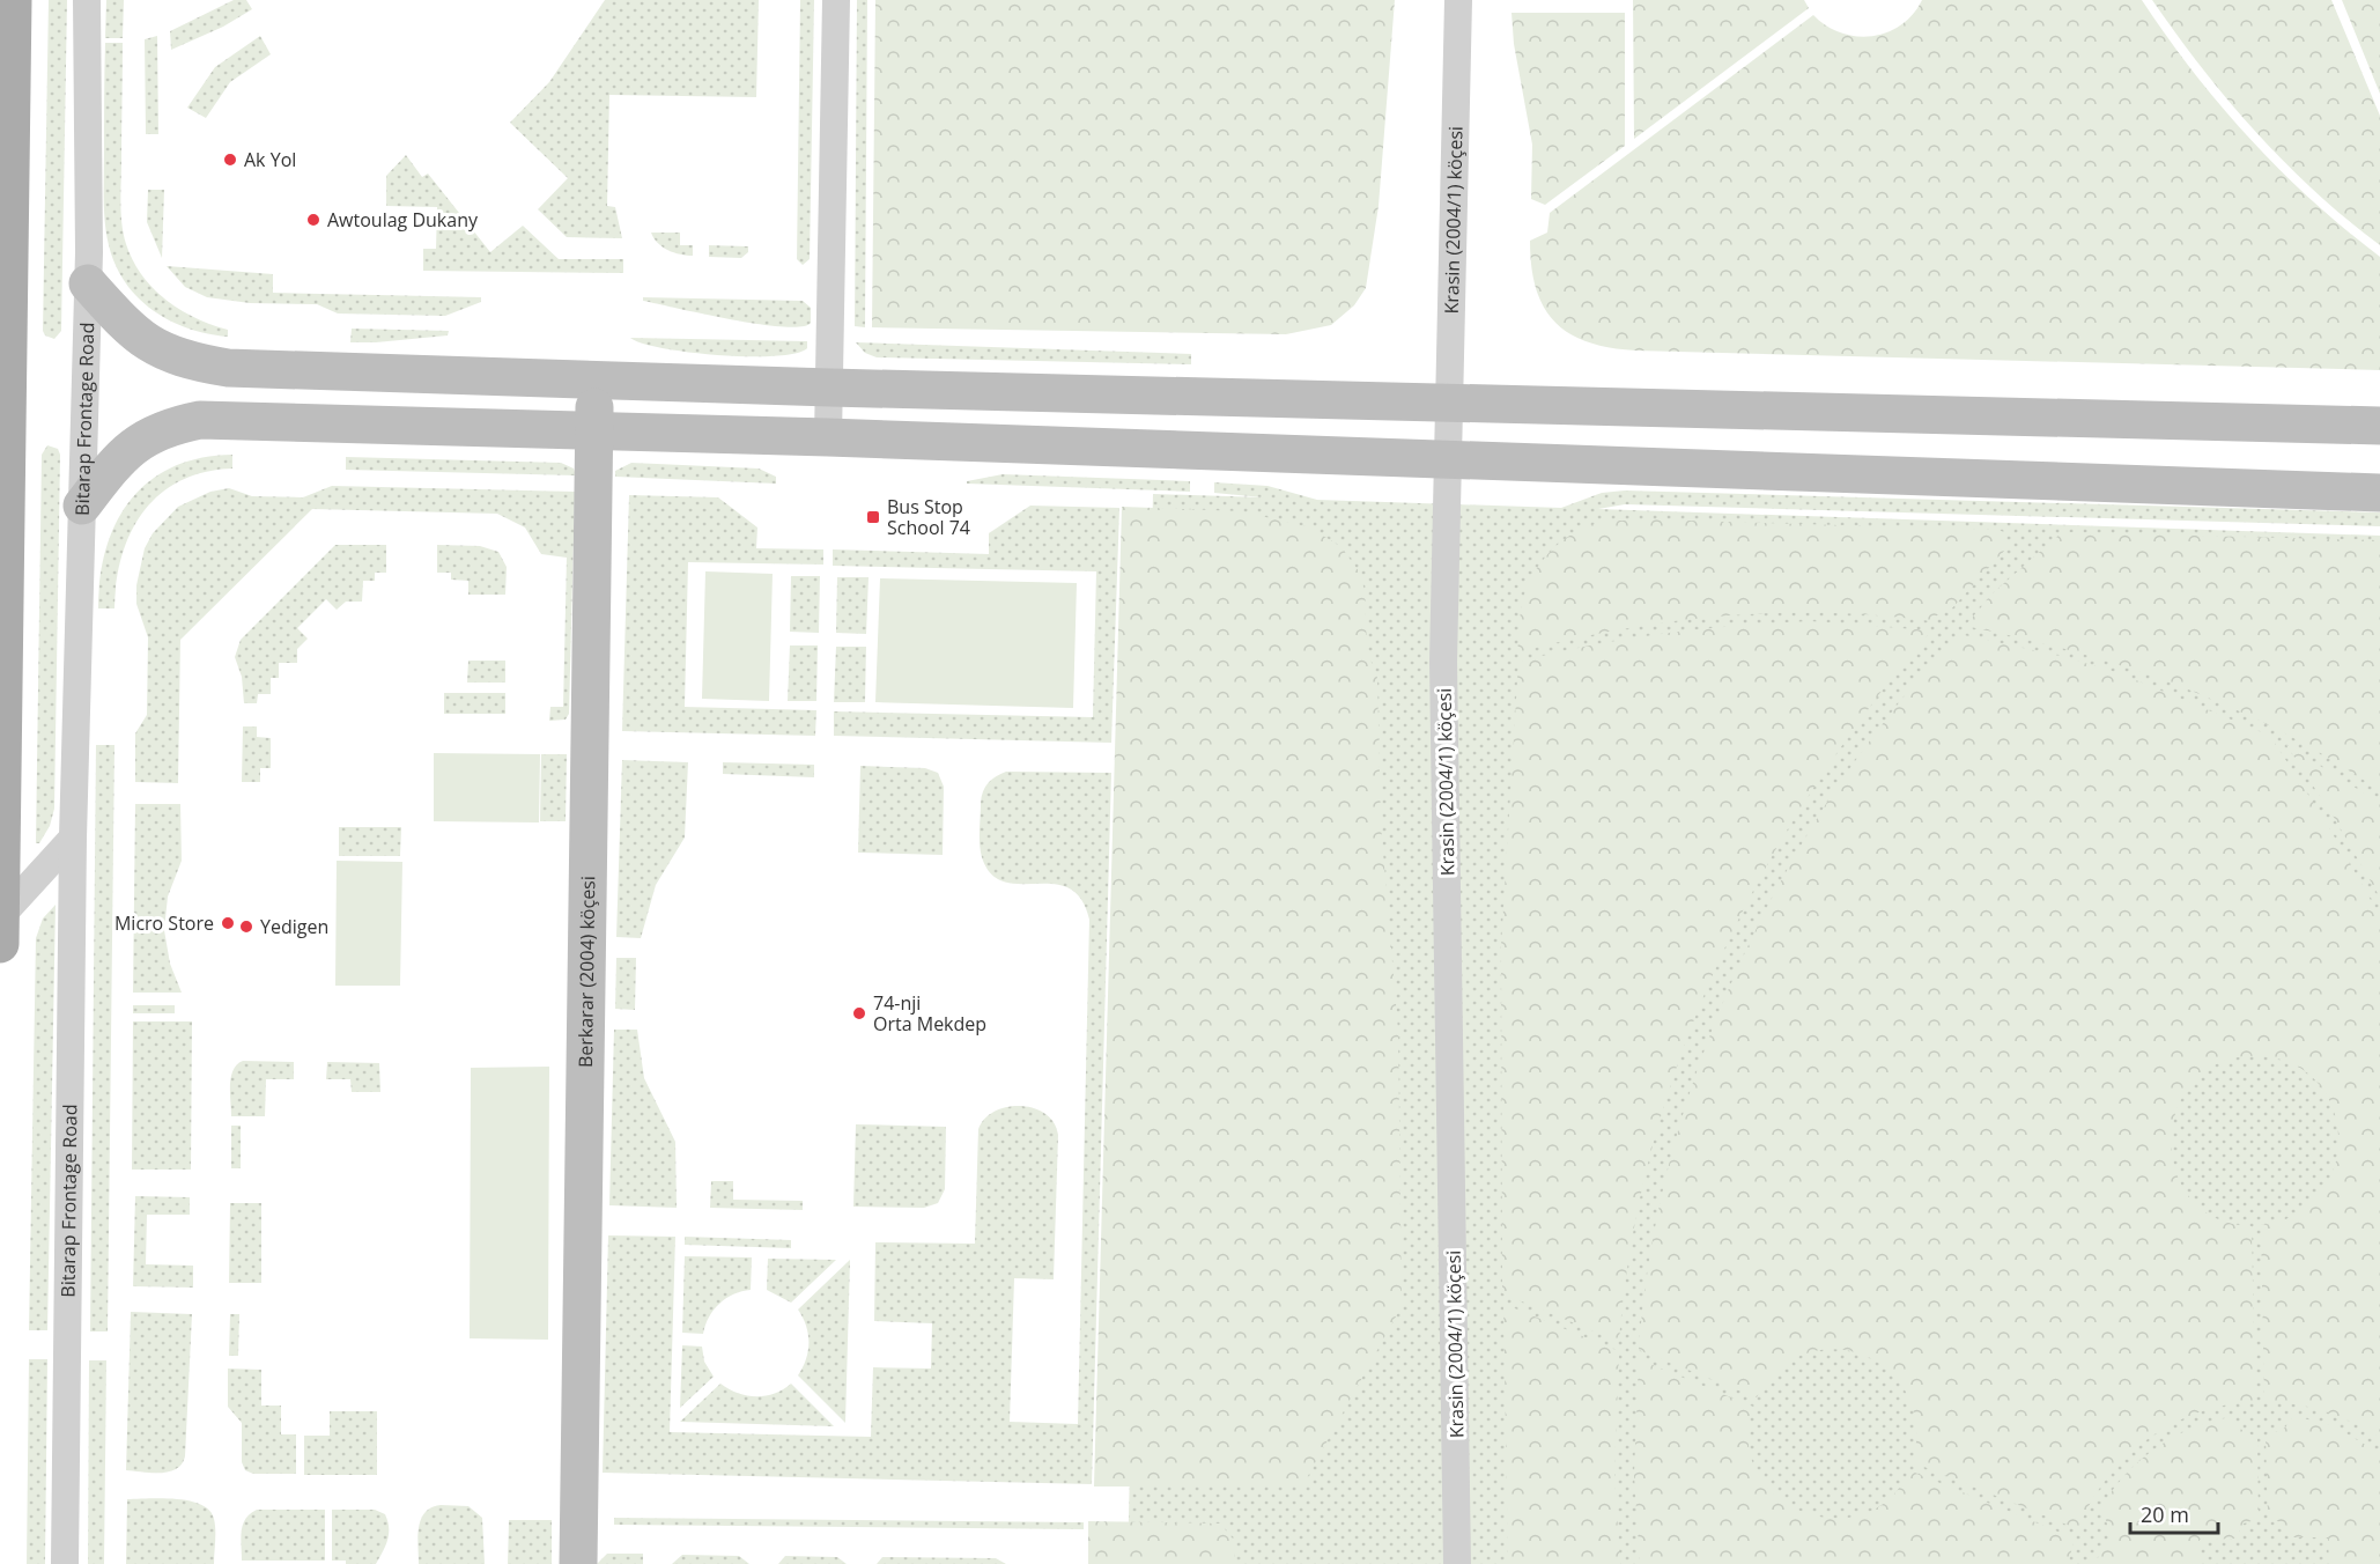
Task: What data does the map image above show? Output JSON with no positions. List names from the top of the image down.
{
  "streets": {
    "street": ["Krasin (2004/1) köçesi", "Bitarap Frontage Road", "Berkarar (2004) köçesi"]
  },
  "places": {
    "other": [
      "Ak Yol",
      "Awtoulag Dukany",
      "Micro Store",
      "Yedigen",
      "74-nji Orta Mekdep"
    ],
    "transit": ["Bus Stop School 74"]
  },
  "scale_bar": "20 m"
}
